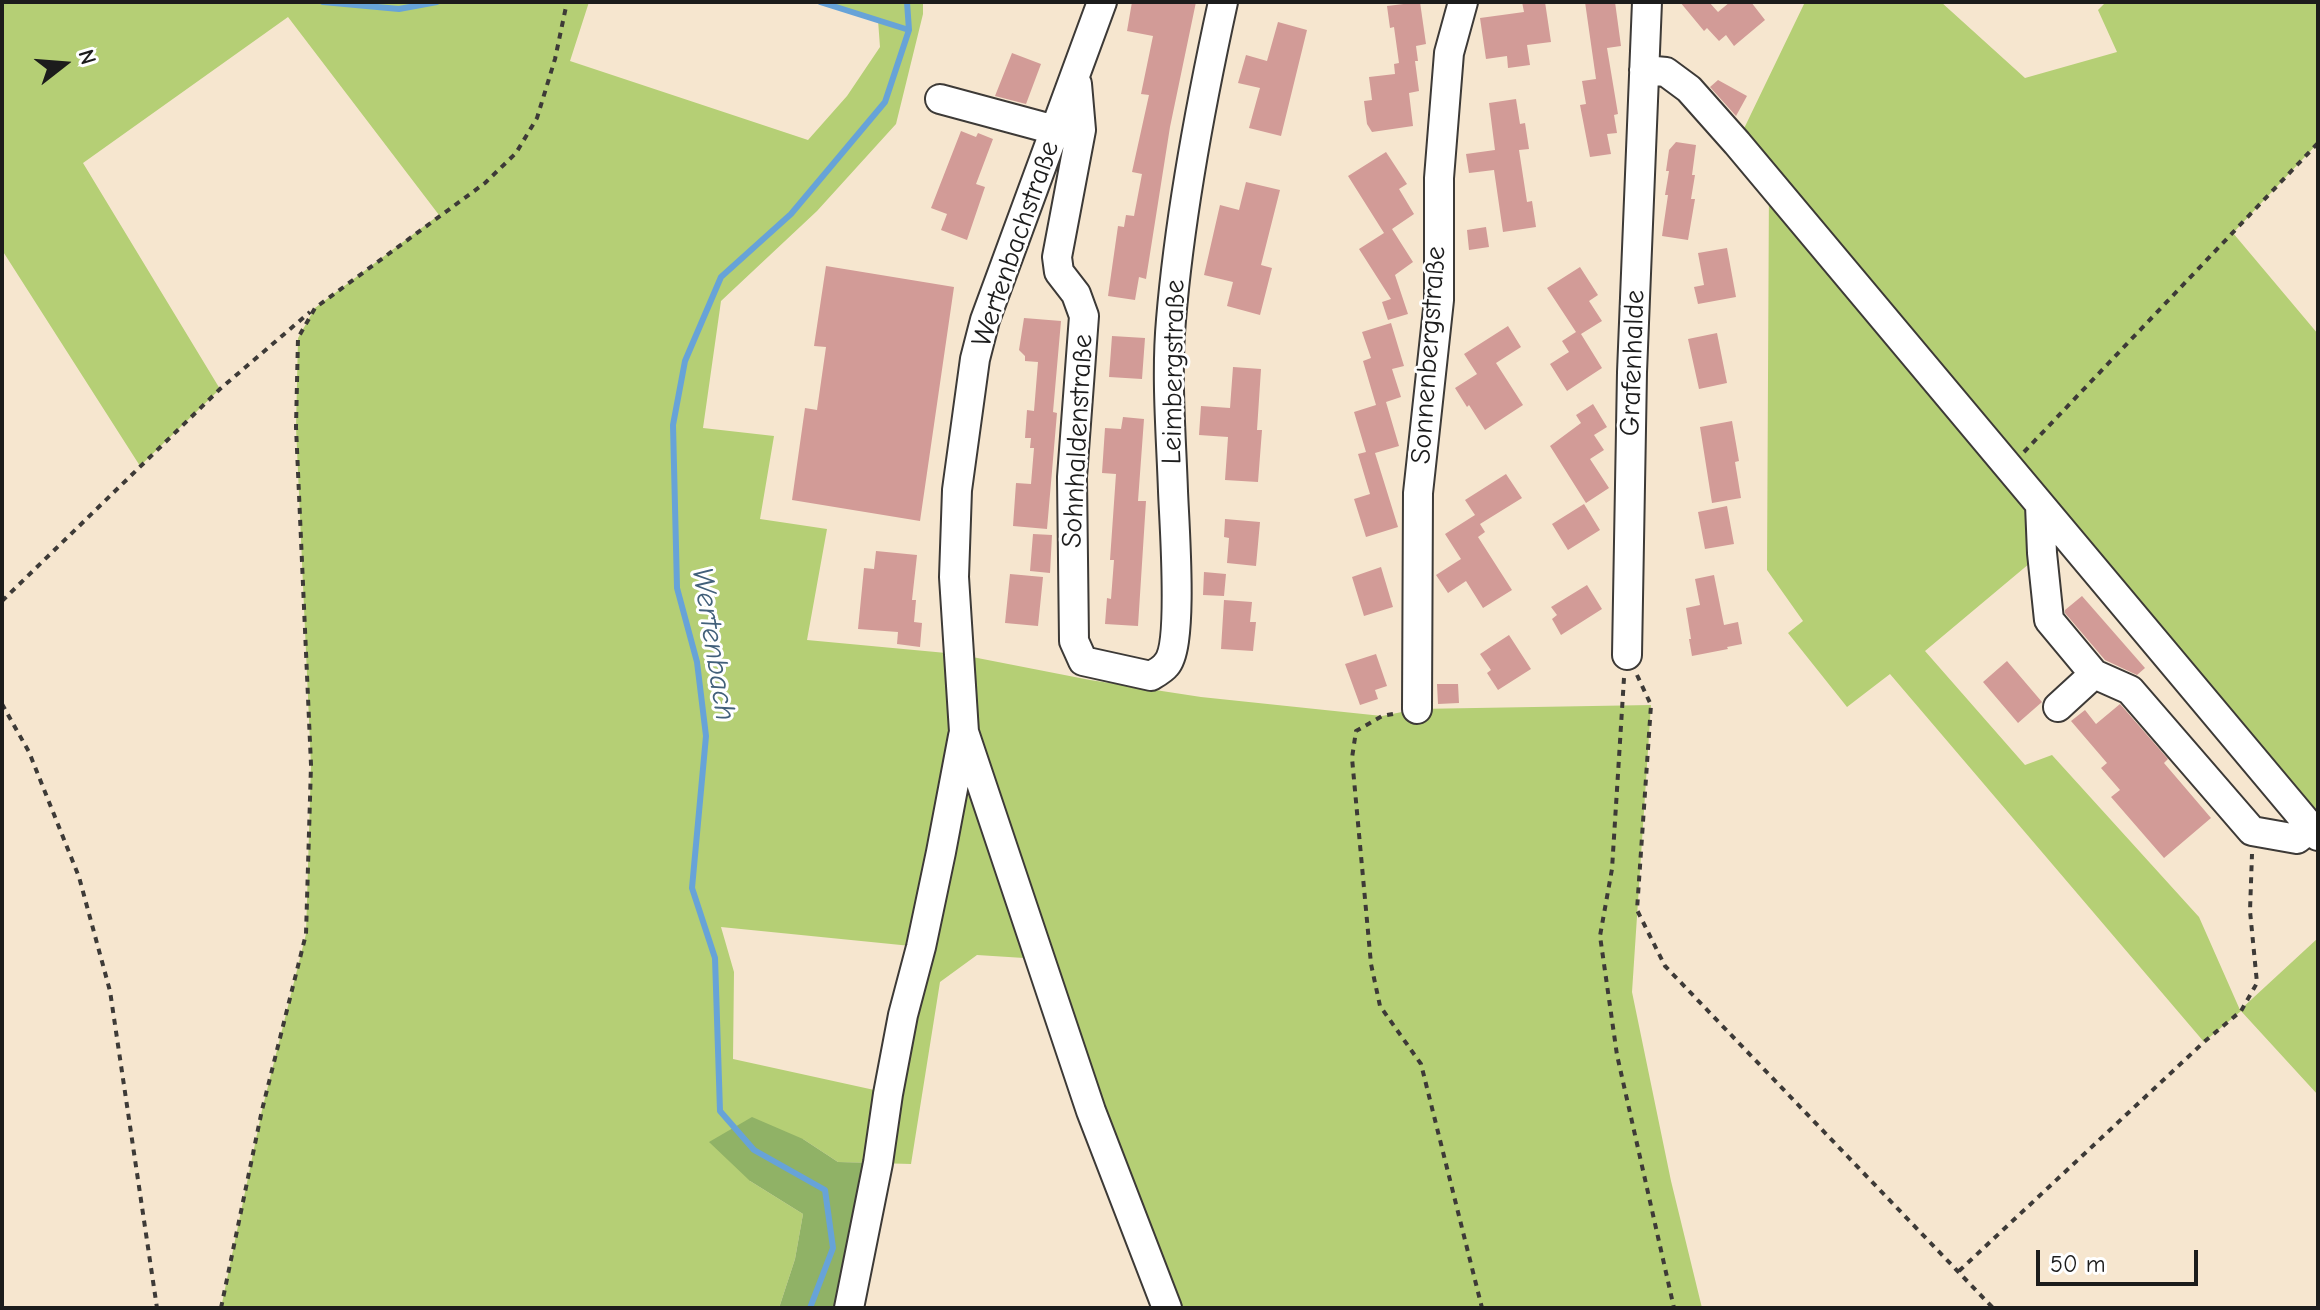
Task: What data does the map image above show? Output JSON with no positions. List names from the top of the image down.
{
  "streets": {
    "street": [
      "Wertenbachstraße",
      "Sonnenbergstraße",
      "Grafenhalde",
      "Leimbergstraße",
      "Sohnhaldenstraße"
    ]
  },
  "crossings": [
    ["Wertenbachstraße", "Sohnhaldenstraße"],
    ["Leimbergstraße", "Sohnhaldenstraße"]
  ],
  "water": ["Wertenbach"],
  "scale_bar": "50 m",
  "north": "right"
}
